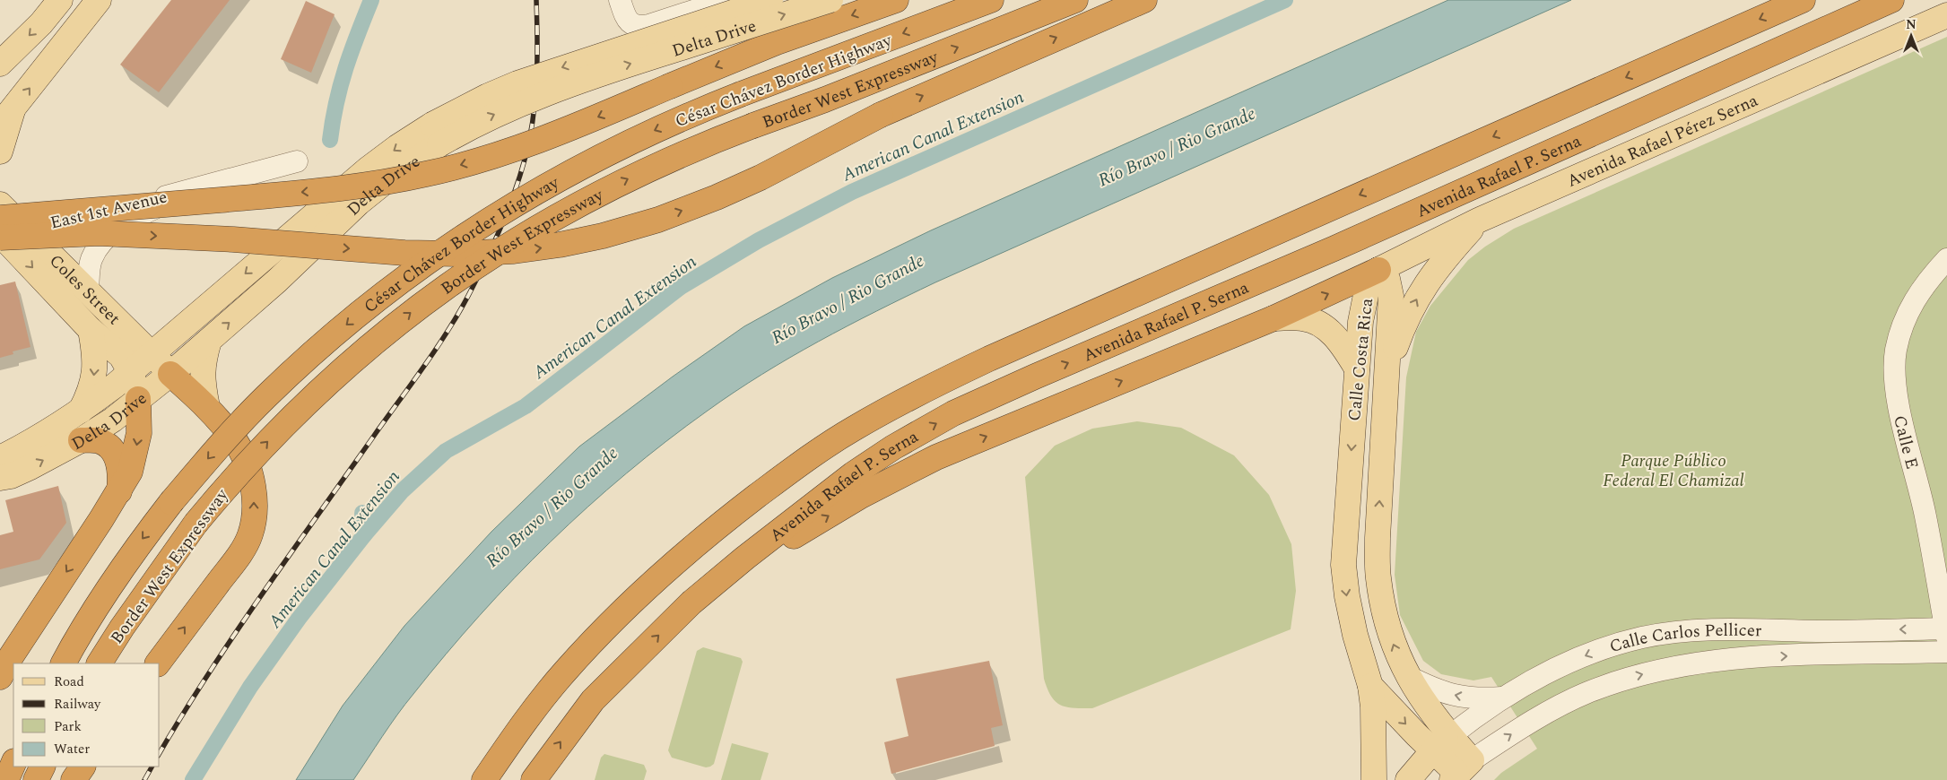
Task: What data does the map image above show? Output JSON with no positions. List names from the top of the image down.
{
  "streets": {
    "highway": ["César Chávez Border Highway", "Border West Expressway", "Avenida Rafael P. Serna"],
    "main road": [
      "Delta Drive",
      "Avenida Rafael Pérez Serna",
      "Coles Street",
      "Calle Costa Rica"
    ],
    "street": ["East 1st Avenue", "Calle E", "Calle Carlos Pellicer"]
  },
  "crossings": [
    ["Delta Drive", "Coles Street"],
    ["Avenida Rafael Pérez Serna", "Calle Costa Rica"],
    ["East 1st Avenue", "Coles Street"],
    ["Calle Costa Rica", "Calle Carlos Pellicer"],
    ["Calle E", "Calle Carlos Pellicer"]
  ],
  "water": ["American Canal Extension", "Río Bravo / Rio Grande"],
  "parks": ["Parque Público Federal El Chamizal"],
  "legend": [
    "Road",
    "Railway",
    "Park",
    "Water"
  ],
  "north": "top"
}
